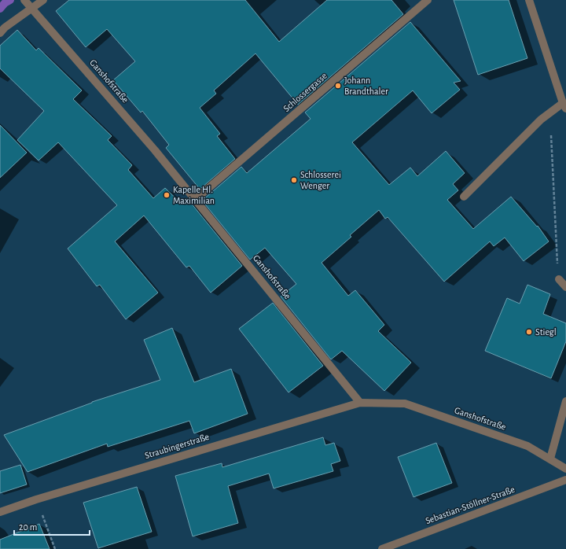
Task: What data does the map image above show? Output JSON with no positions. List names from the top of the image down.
{
  "streets": {
    "street": [
      "Ganshofstraße",
      "Schlossergasse",
      "Straubingerstraße",
      "Sebastian-Stöllner-Straße"
    ]
  },
  "crossings": [
    ["Ganshofstraße", "Schlossergasse"],
    ["Ganshofstraße", "Straubingerstraße"]
  ],
  "places": [
    "Johann Brandthaler",
    "Schlosserei Wenger",
    "Kapelle Hl. Maximilian",
    "Stiegl"
  ],
  "scale_bar": "20 m"
}
